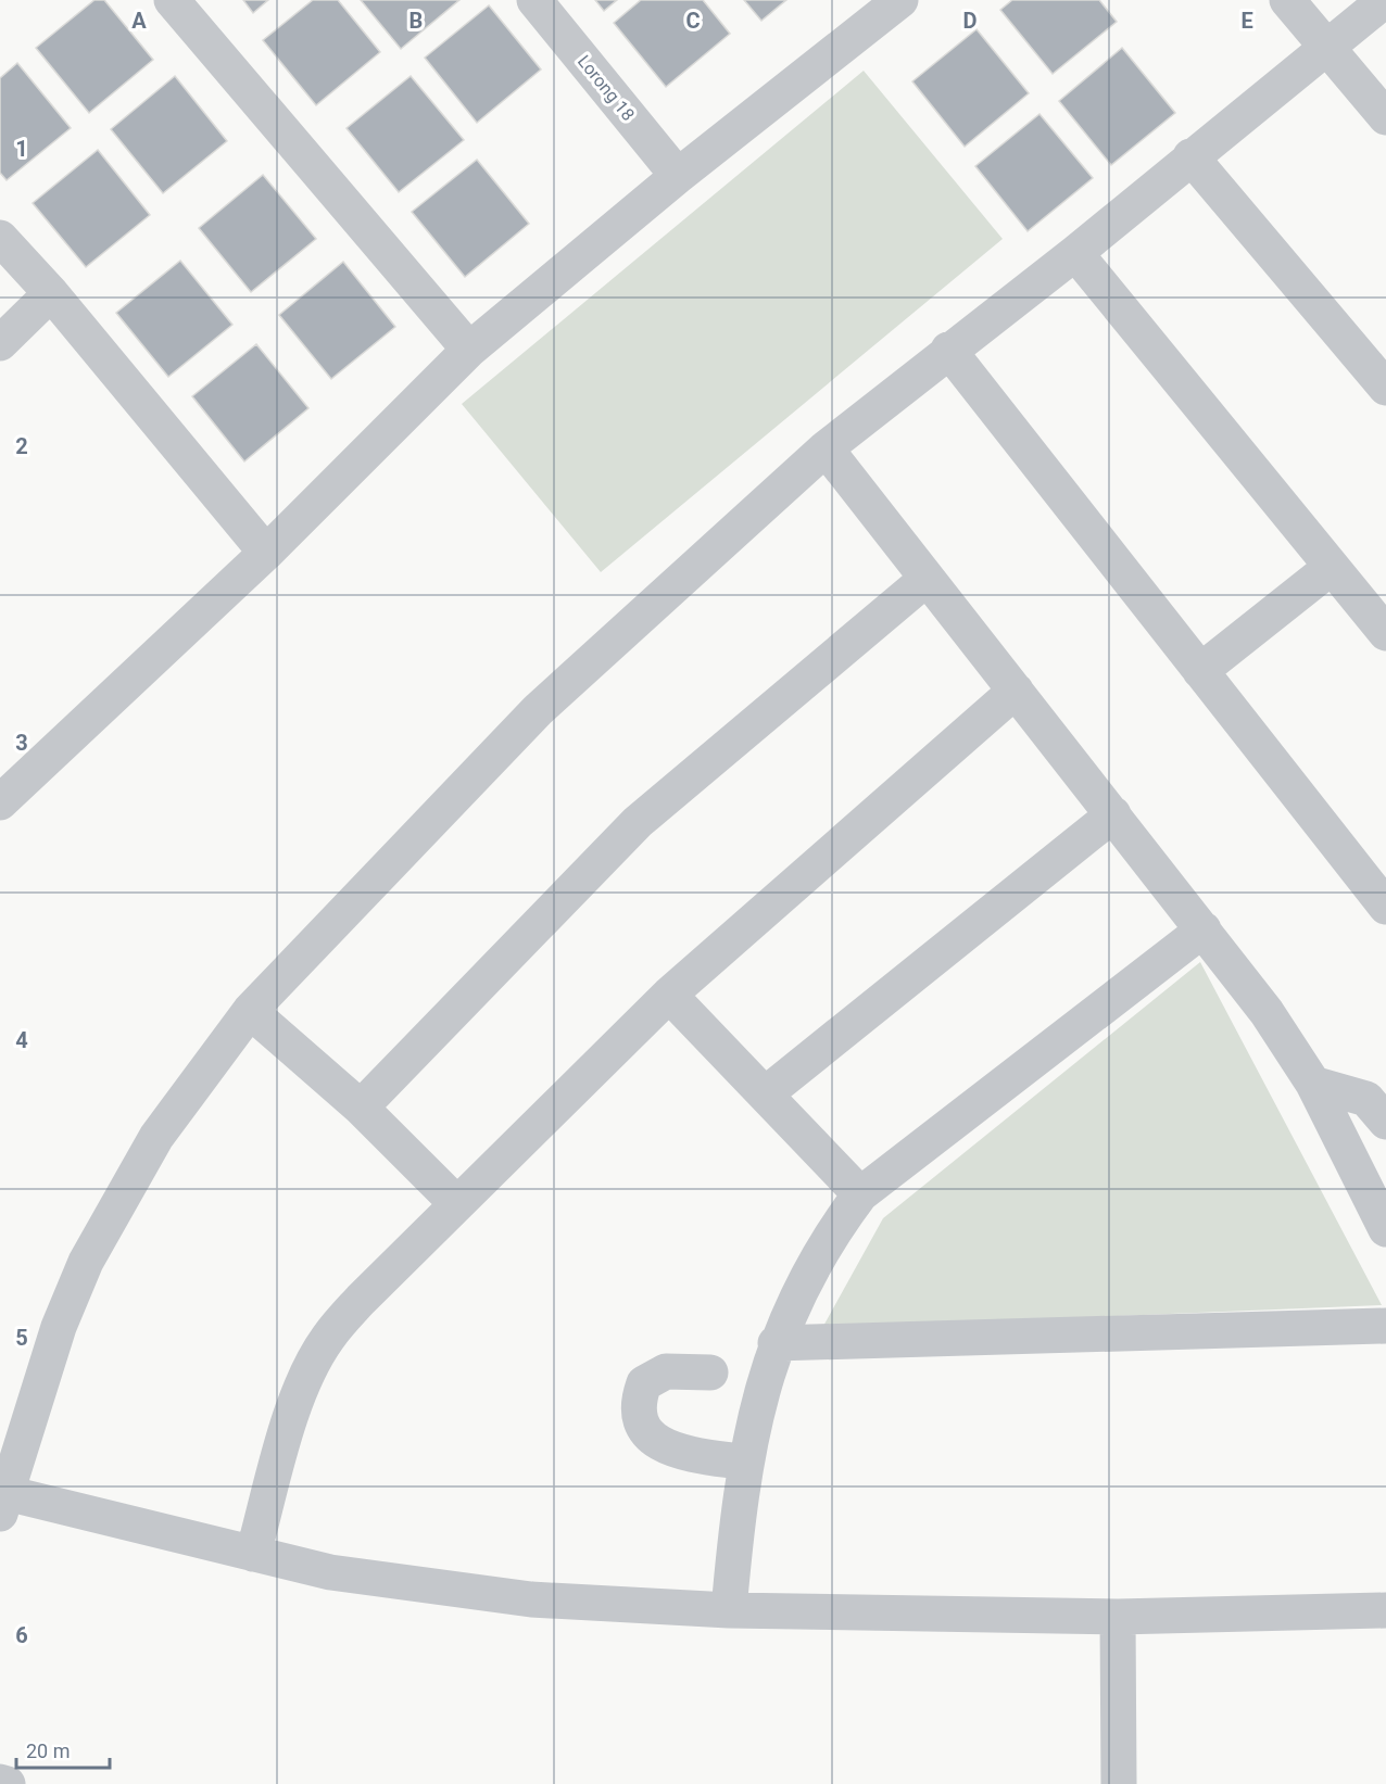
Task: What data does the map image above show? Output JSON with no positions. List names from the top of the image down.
{
  "streets": {
    "street": ["Lorong 18"]
  },
  "scale_bar": "20 m",
  "grid": {
    "columns": [
      "A",
      "B",
      "C",
      "D",
      "E"
    ],
    "rows": [
      "1",
      "2",
      "3",
      "4",
      "5",
      "6"
    ]
  }
}
